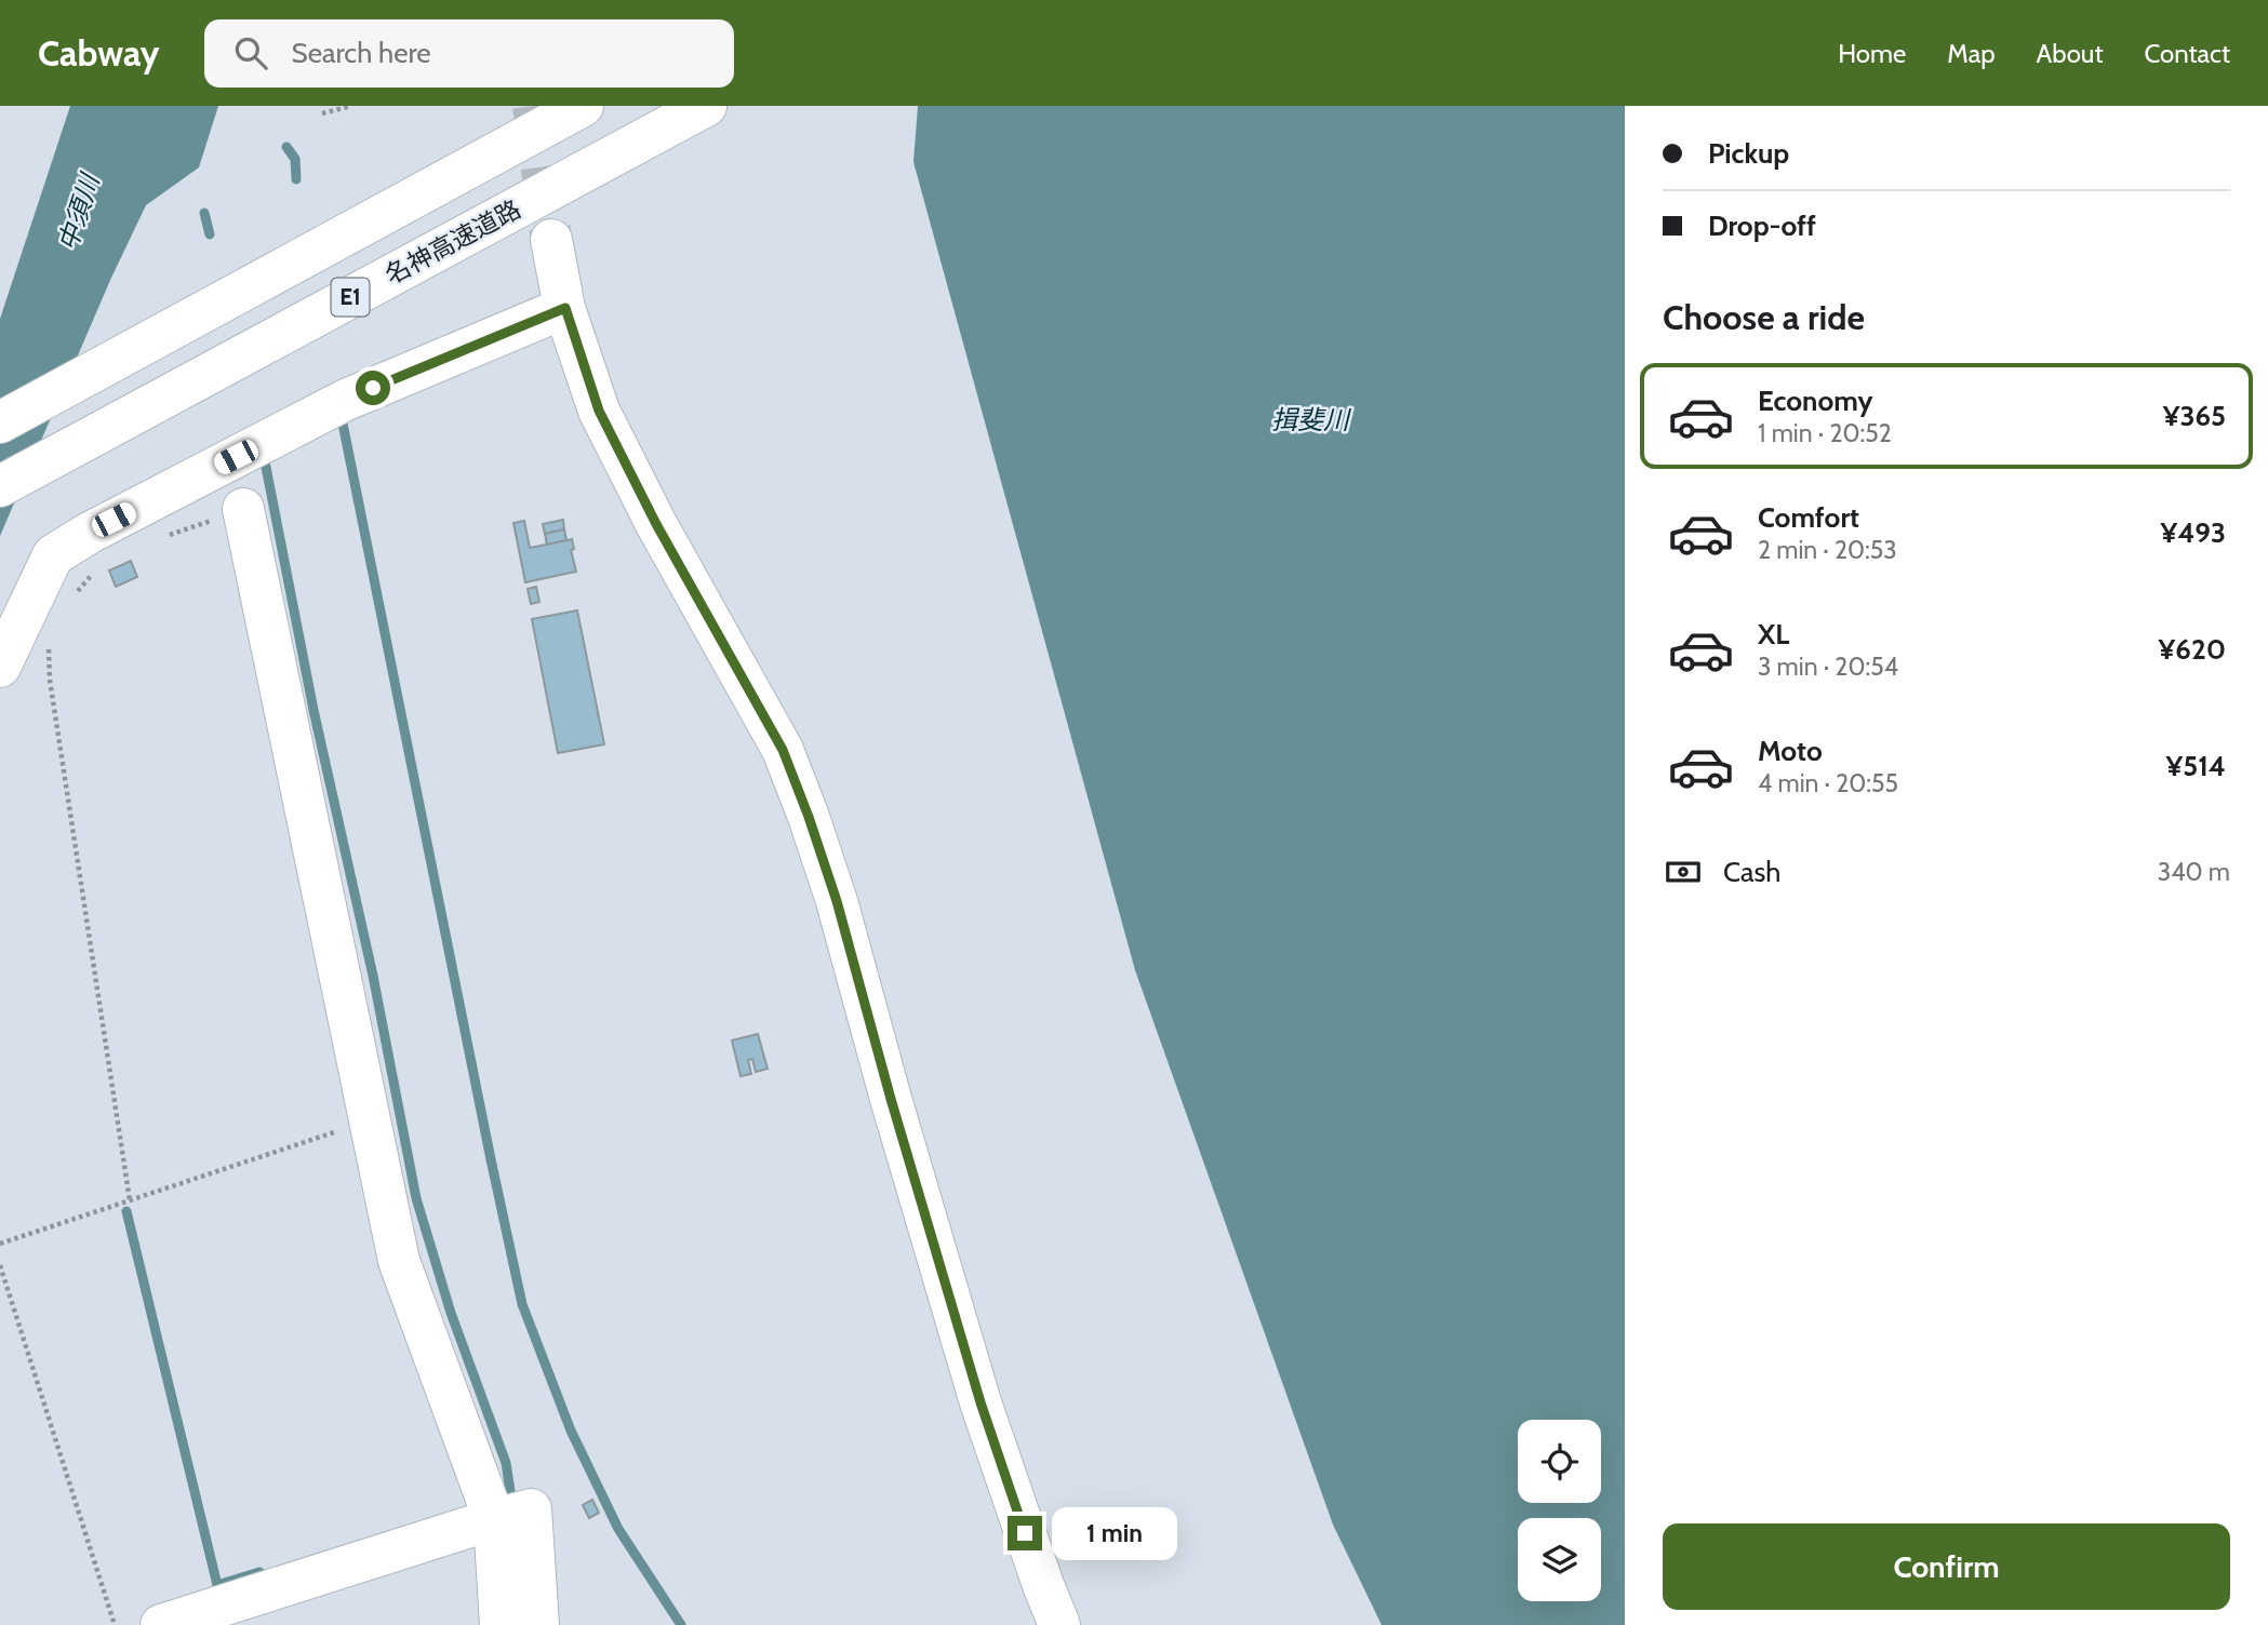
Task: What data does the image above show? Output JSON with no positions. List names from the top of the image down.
{
  "streets": {
    "main road": ["名神高速道路", "E1"]
  },
  "water": ["中須川", "揖斐川"],
  "page": {
    "header": "Cabway",
    "search": "Search here",
    "nav": [
      "Home",
      "Map",
      "About",
      "Contact"
    ],
    "banner": ["Pickup", "Drop-off"],
    "heading": "Choose a ride",
    "list": [
      {
        "name": "Economy",
        "note": "1 min · 20:52",
        "value": "¥365"
      },
      {
        "name": "Comfort",
        "note": "2 min · 20:53",
        "value": "¥493"
      },
      {
        "name": "XL",
        "note": "3 min · 20:54",
        "value": "¥620"
      },
      {
        "name": "Moto",
        "note": "4 min · 20:55",
        "value": "¥514"
      }
    ],
    "pay": ["Cash", "340 m"],
    "bubble": "1 min",
    "buttons": "Confirm"
  }
}
